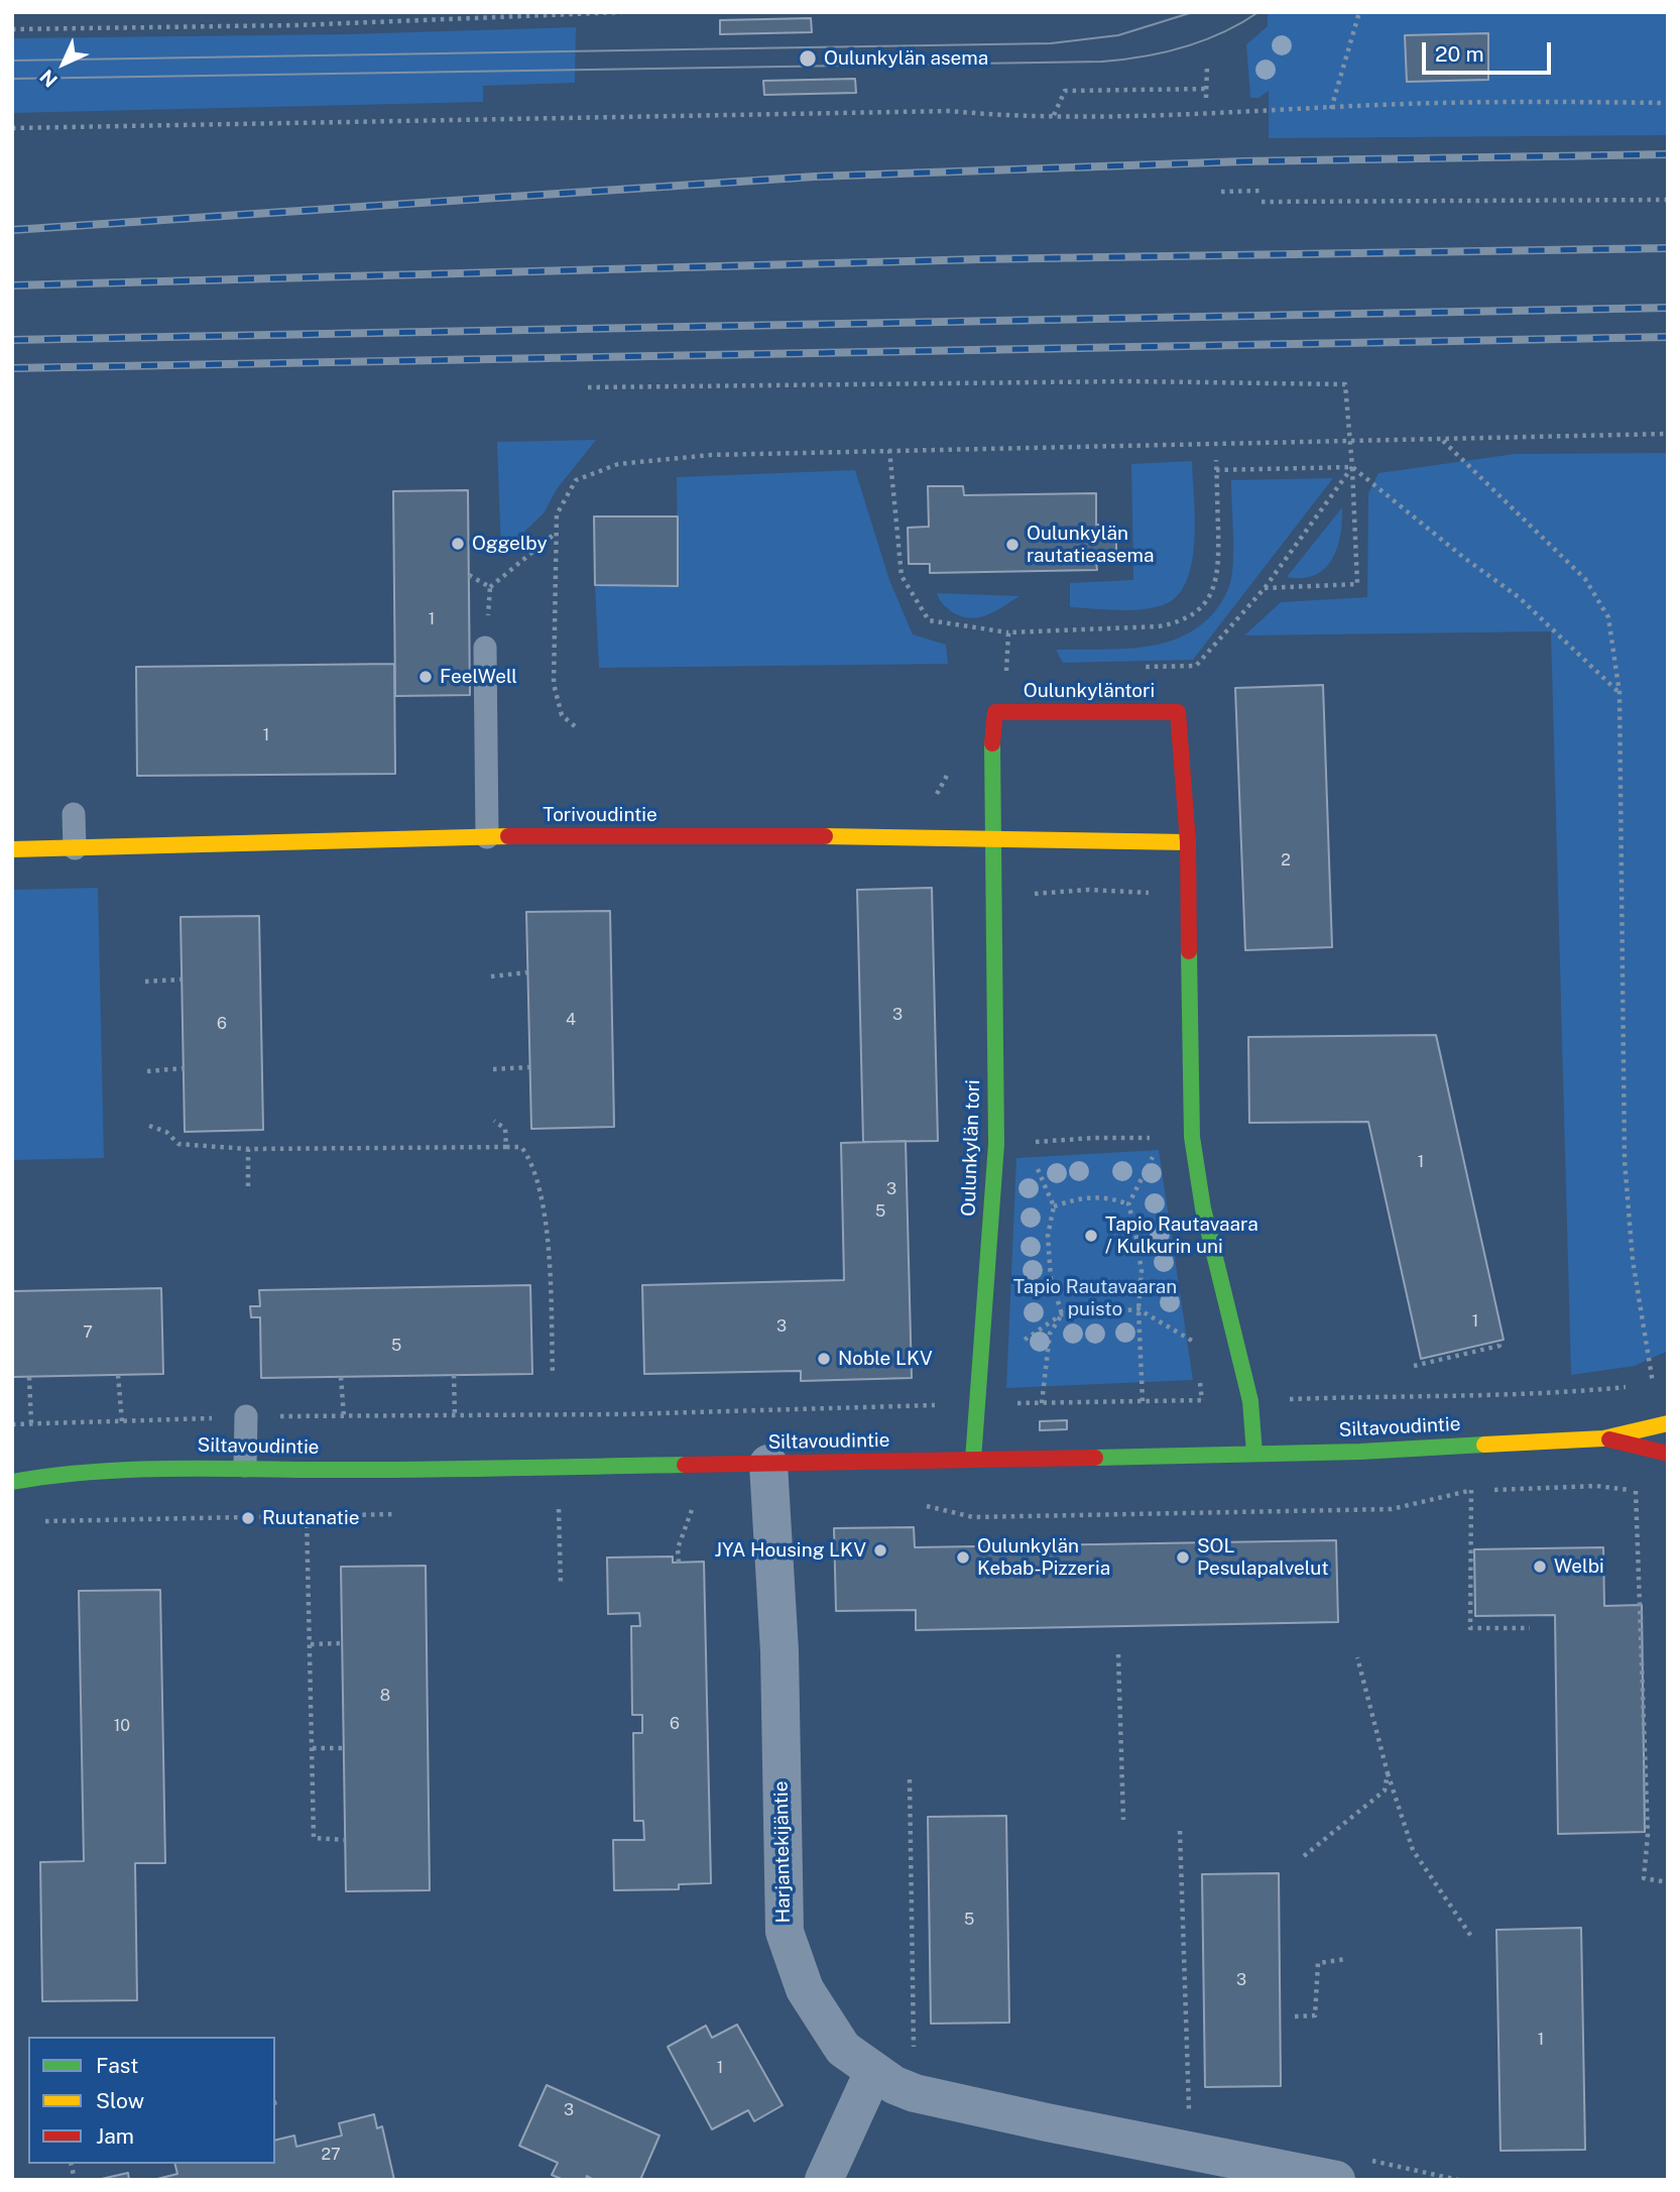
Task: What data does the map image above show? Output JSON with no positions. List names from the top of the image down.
{
  "streets": {
    "street": [
      "Oulunkyläntori",
      "Torivoudintie",
      "Oulunkylän tori",
      "Siltavoudintie",
      "Harjantekijäntie"
    ]
  },
  "crossings": [
    ["Oulunkyläntori", "Torivoudintie"],
    ["Oulunkyläntori", "Oulunkylän tori"],
    ["Torivoudintie", "Oulunkylän tori"],
    ["Oulunkylän tori", "Siltavoudintie"],
    ["Siltavoudintie", "Harjantekijäntie"]
  ],
  "parks": ["Tapio Rautavaaran puisto"],
  "places": [
    "Oulunkylän asema",
    "Oggelby",
    "Oulunkylän rautatieasema",
    "FeelWell",
    "Tapio Rautavaara / Kulkurin uni",
    "Noble LKV",
    "Ruutanatie",
    "JYA Housing LKV",
    "Oulunkylän Kebab-Pizzeria",
    "SOL Pesulapalvelut",
    "Welbi"
  ],
  "house_numbers": [
    "1",
    "1",
    "2",
    "3",
    "4",
    "6",
    "1",
    "3",
    "5",
    "1",
    "3",
    "7",
    "5",
    "8",
    "6",
    "10",
    "5",
    "3",
    "1",
    "1",
    "3",
    "27"
  ],
  "legend": ["Fast", "Slow", "Jam"],
  "scale_bar": "20 m",
  "north": "bottom left"
}
